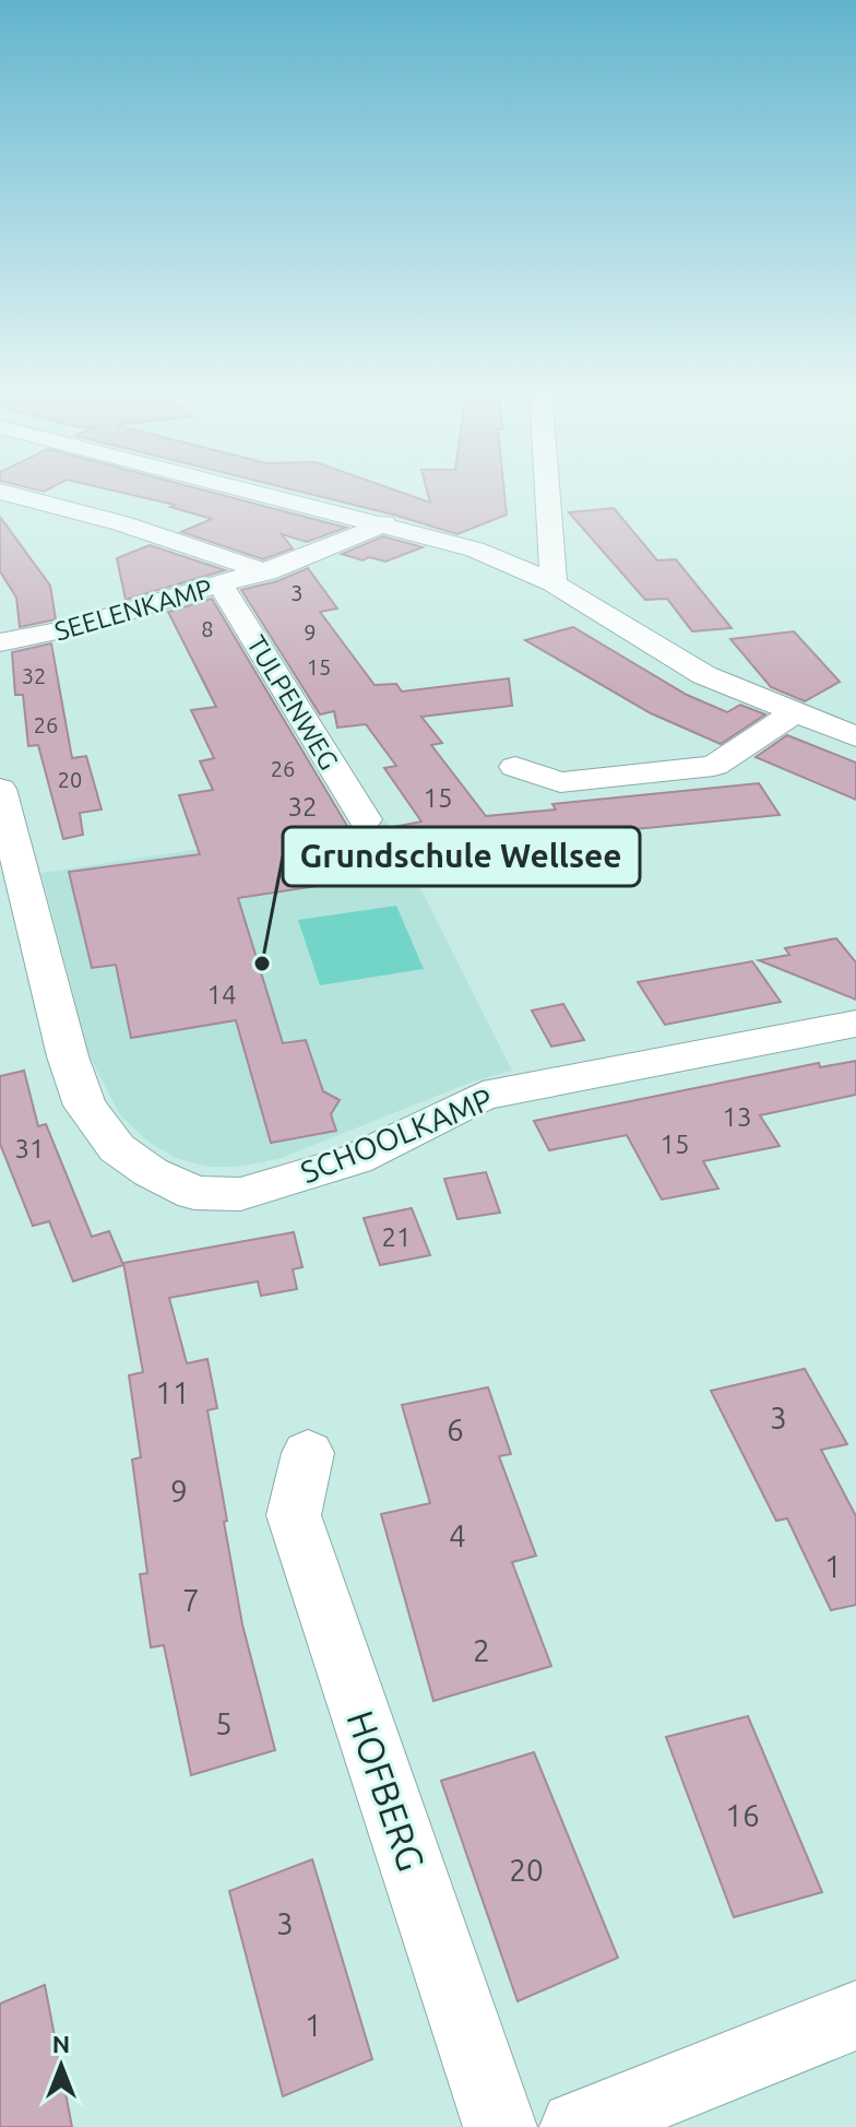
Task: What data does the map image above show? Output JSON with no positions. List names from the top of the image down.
{
  "streets": {
    "street": [
      "SEELENKAMP",
      "TULPENWEG",
      "SCHOOLKAMP",
      "HOFBERG"
    ]
  },
  "crossings": [
    ["SEELENKAMP", "TULPENWEG"]
  ],
  "places": ["Grundschule Wellsee"],
  "house_numbers": [
    "3",
    "8",
    "9",
    "15",
    "32",
    "26",
    "26",
    "20",
    "15",
    "32",
    "14",
    "13",
    "15",
    "31",
    "21",
    "11",
    "3",
    "6",
    "9",
    "4",
    "1",
    "7",
    "2",
    "5",
    "16",
    "20",
    "3",
    "1"
  ],
  "north": "top"
}
